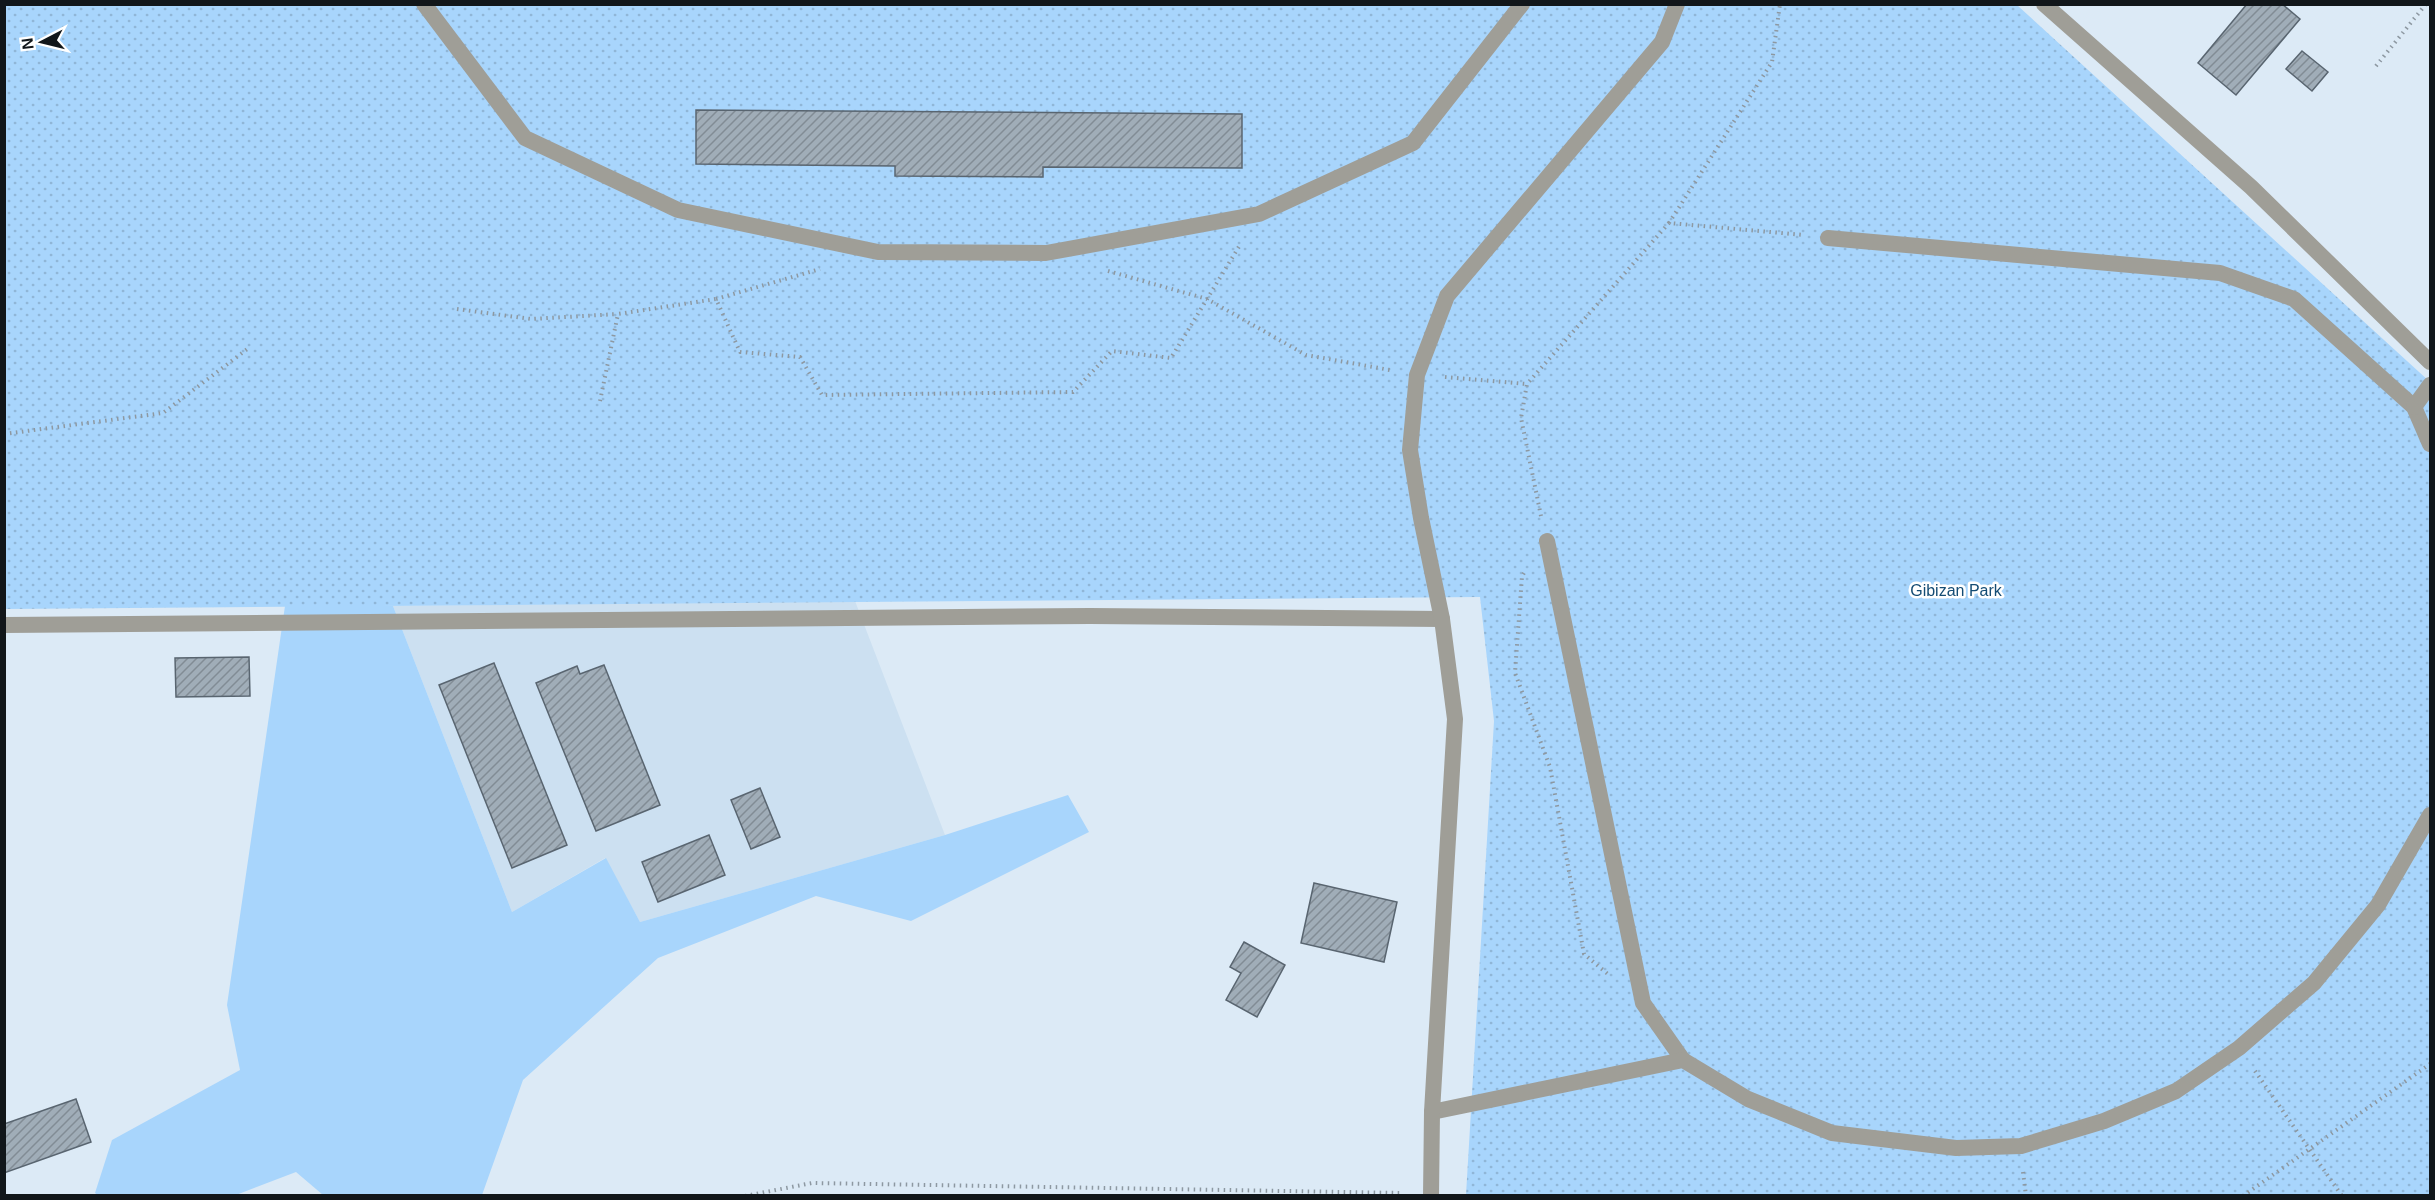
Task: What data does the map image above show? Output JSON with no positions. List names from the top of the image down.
{
  "parks": ["Gibizan Park"],
  "north": "left"
}
